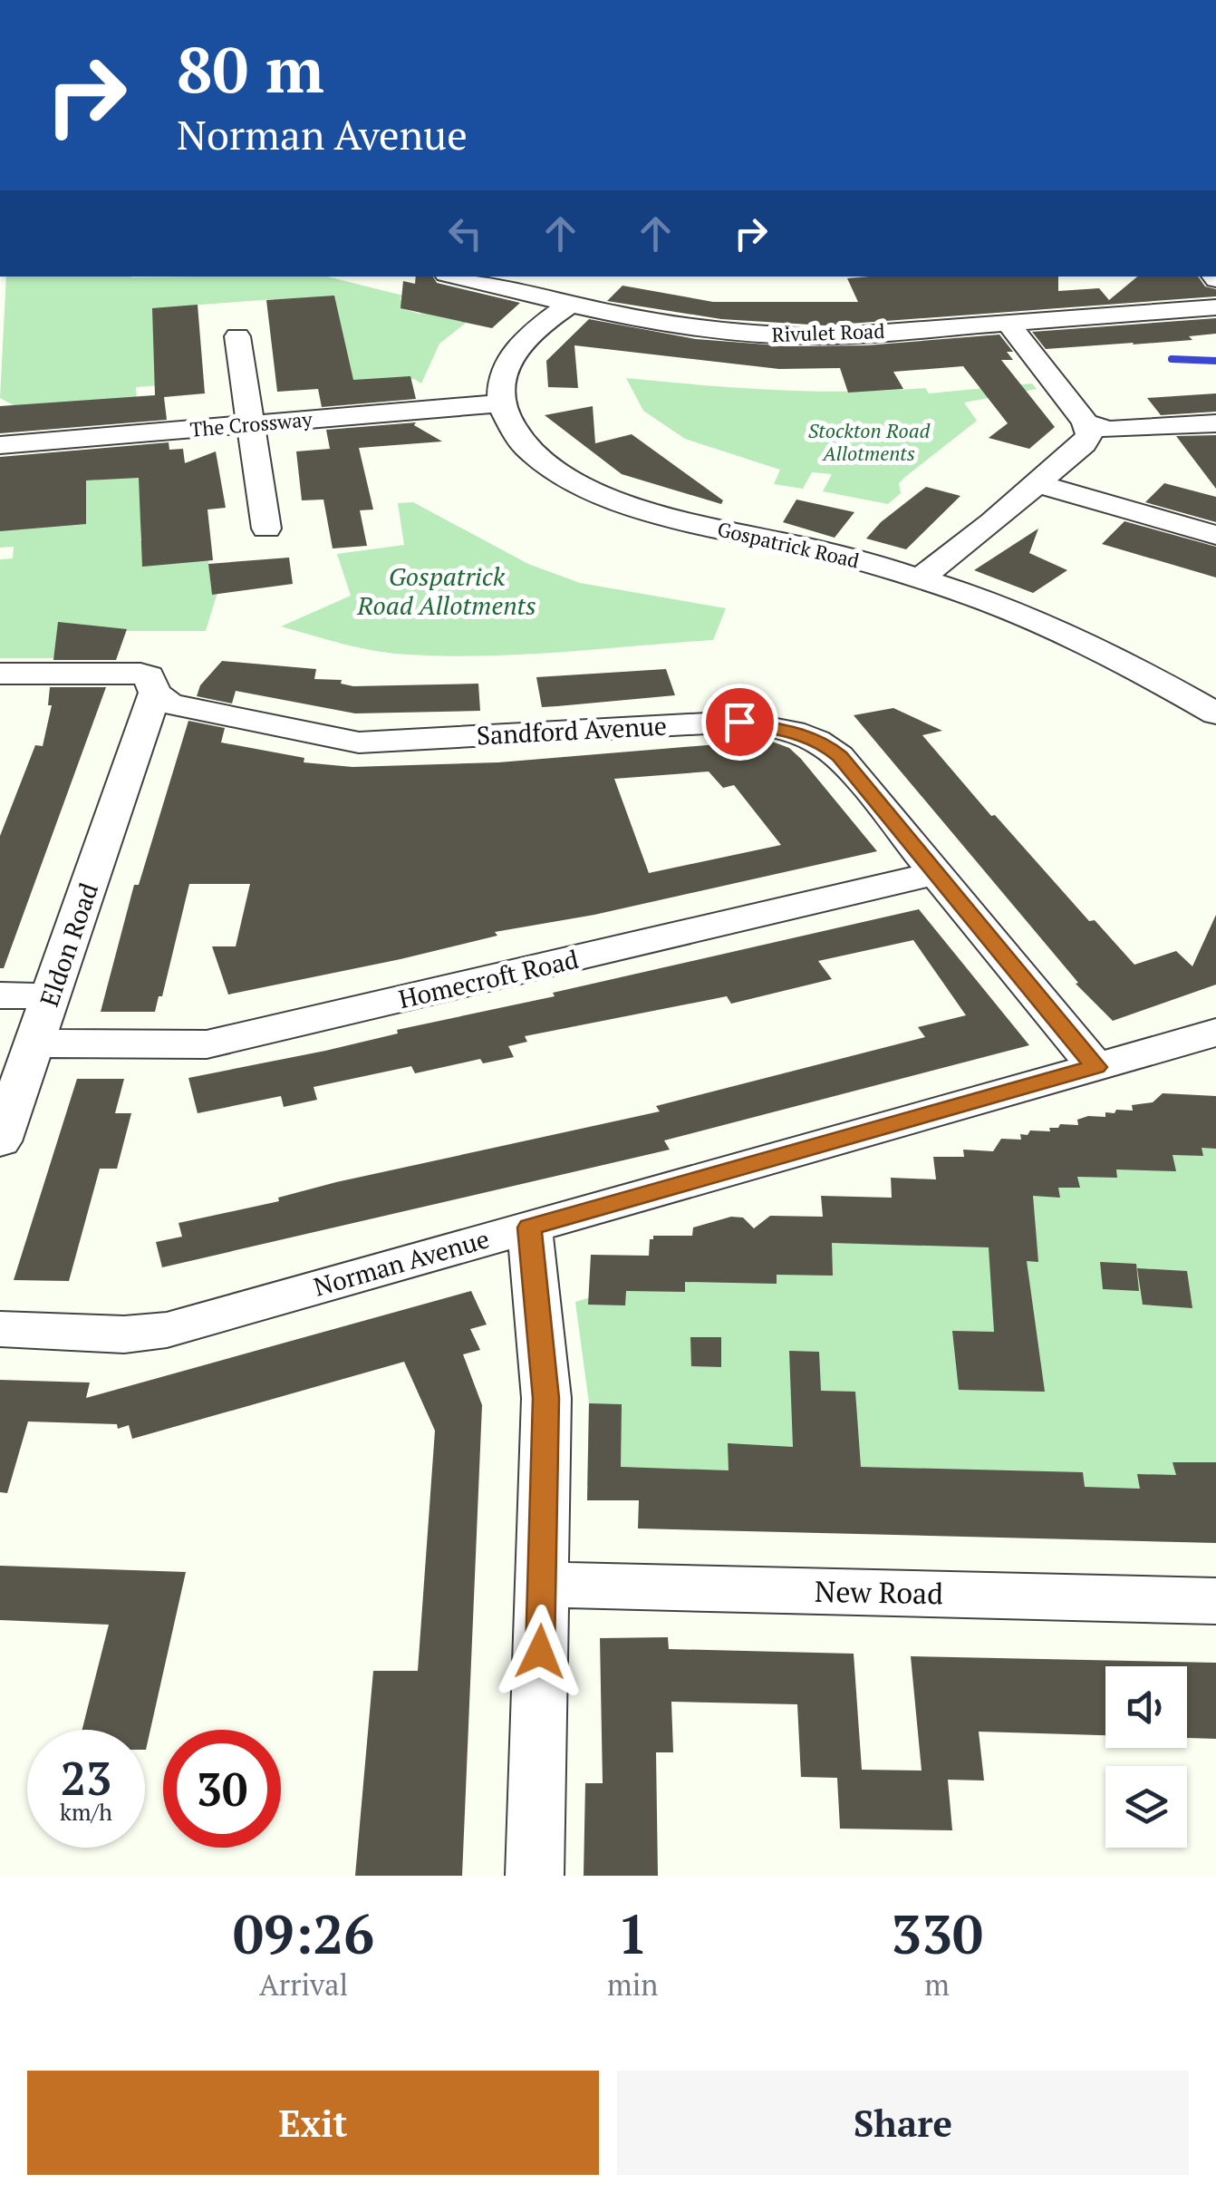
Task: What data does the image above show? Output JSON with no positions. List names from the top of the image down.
{
  "streets": {
    "street": [
      "Rivulet Road",
      "The Crossway",
      "Gospatrick Road",
      "Sandford Avenue",
      "Eldon Road",
      "Homecroft Road",
      "Norman Avenue",
      "New Road"
    ]
  },
  "crossings": [
    ["The Crossway", "Gospatrick Road"],
    ["Sandford Avenue", "Eldon Road"],
    ["Sandford Avenue", "Homecroft Road"],
    ["Sandford Avenue", "Norman Avenue"],
    ["Eldon Road", "Homecroft Road"]
  ],
  "parks": ["Stockton Road Allotments", "Gospatrick Road Allotments"],
  "page": {
    "turn": ["80 m", "Norman Avenue"],
    "speed": "23 km/h",
    "limit": "30",
    "eta": [
      "09:26",
      "Arrival",
      "1",
      "min",
      "330",
      "m"
    ],
    "buttons": ["Exit", "Share"]
  }
}
